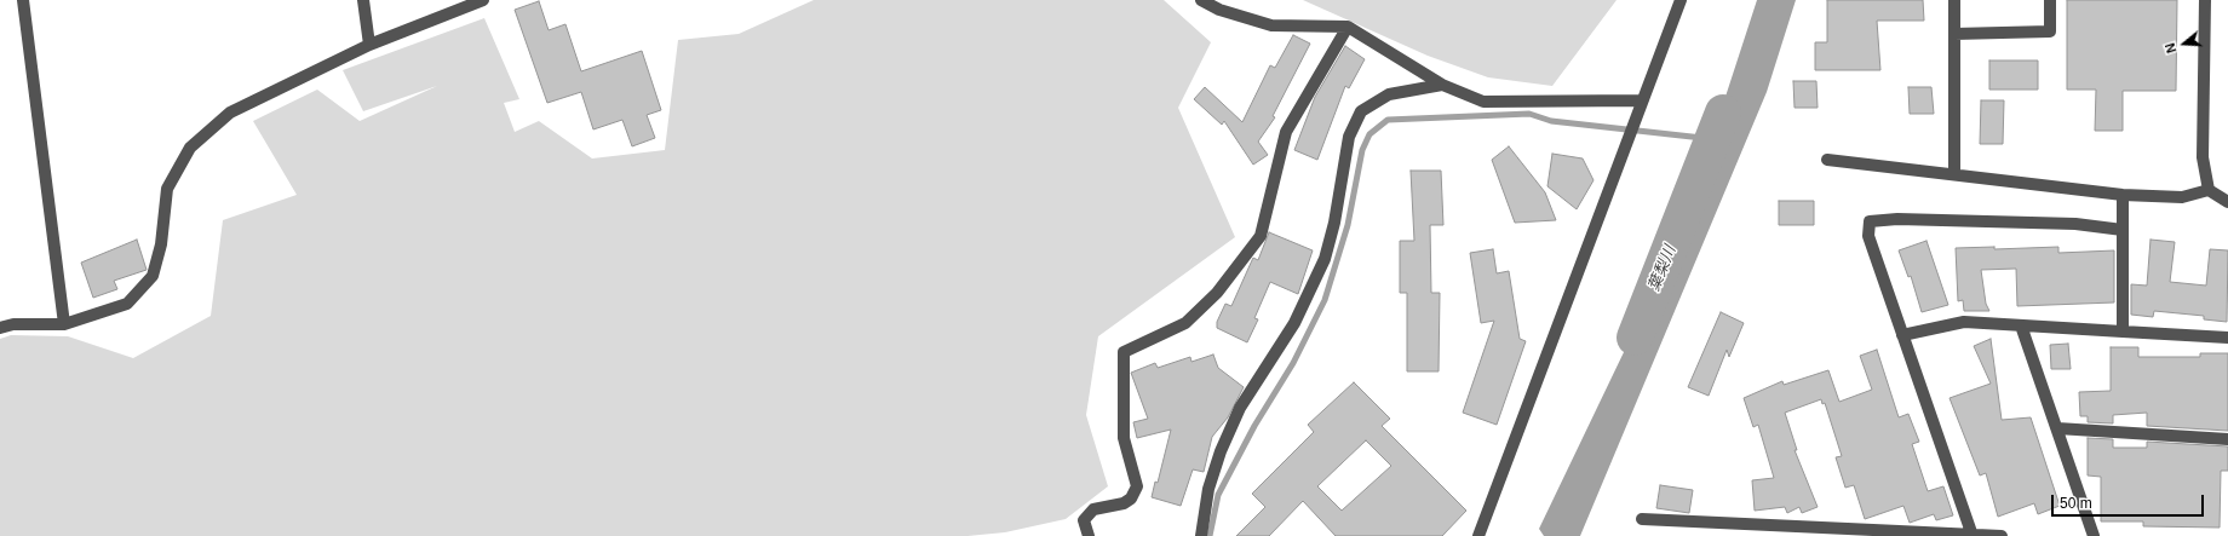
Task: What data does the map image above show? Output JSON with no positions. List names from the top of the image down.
{
  "water": ["葉梨川"],
  "scale_bar": "50 m",
  "north": "left"
}
